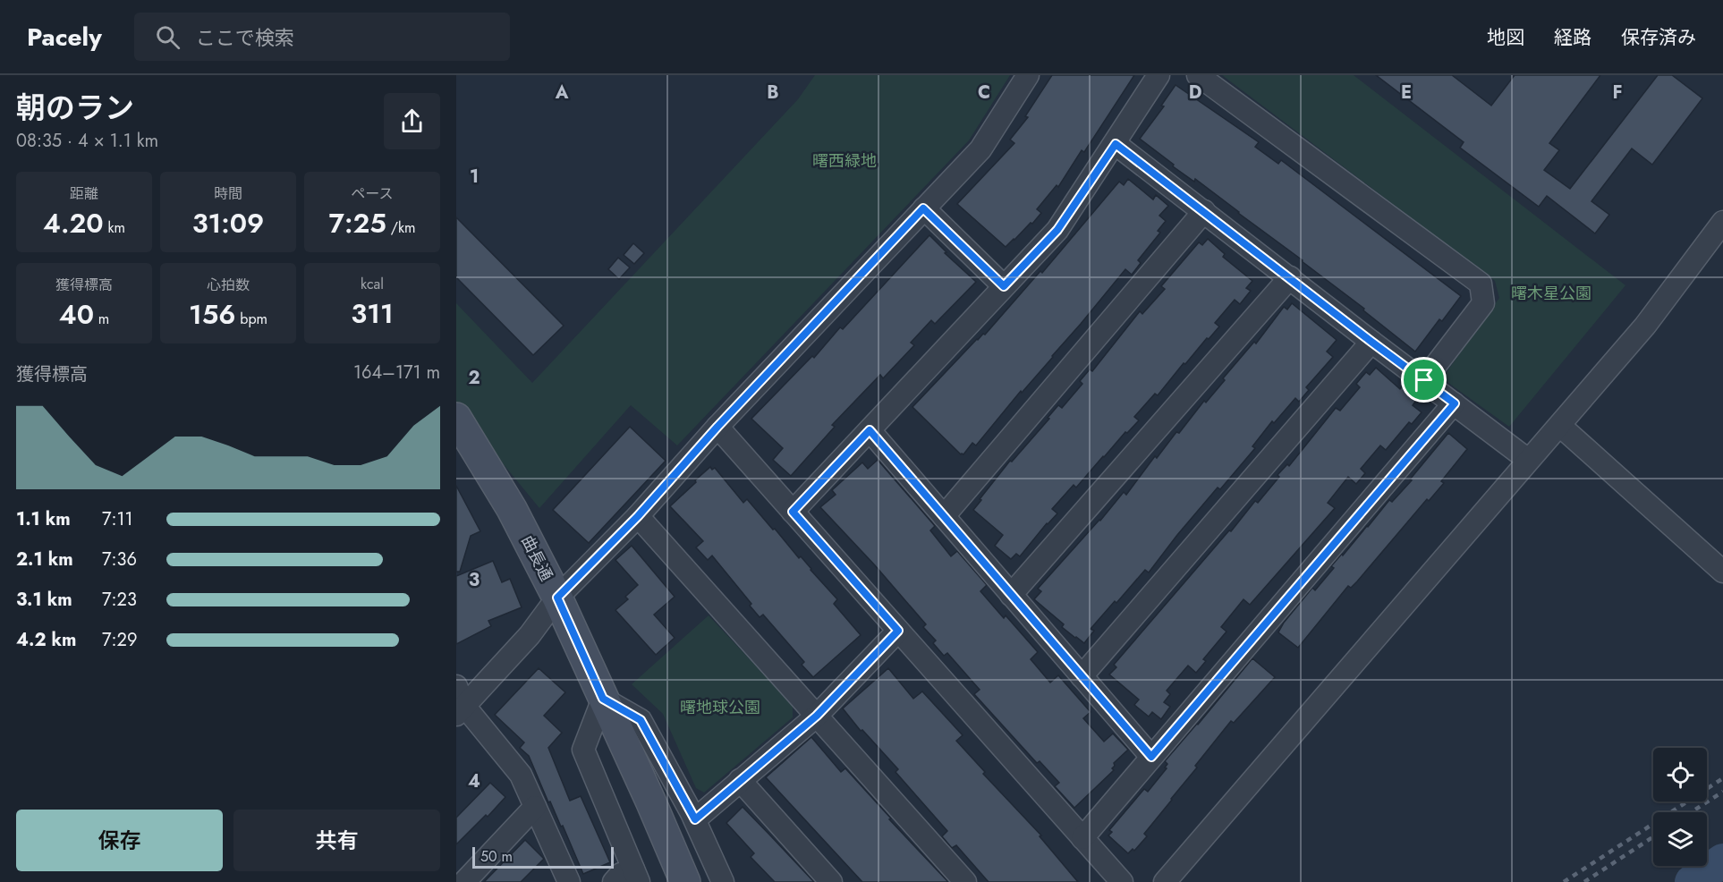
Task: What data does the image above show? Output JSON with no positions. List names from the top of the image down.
{
  "streets": {
    "street": ["曲長通"]
  },
  "parks": ["曙西緑地", "曙木星公園", "曙地球公園"],
  "scale_bar": "50 m",
  "page": {
    "header": "Pacely",
    "search": "ここで検索",
    "nav": ["地図", "経路", "保存済み"],
    "heading": ["朝のラン", "08:35 · 4 × 1.1 km"],
    "stats": [
      ["距離", "4.20 km"],
      ["時間", "31:09"],
      ["ペース", "7:25 /km"],
      ["獲得標高", "40 m"],
      ["心拍数", "156 bpm"],
      ["kcal", "311"]
    ],
    "chart": ["獲得標高", "164–171 m"],
    "list": [
      {
        "name": "1.1 km",
        "note": "7:11"
      },
      {
        "name": "2.1 km",
        "note": "7:36"
      },
      {
        "name": "3.1 km",
        "note": "7:23"
      },
      {
        "name": "4.2 km",
        "note": "7:29"
      }
    ],
    "buttons": ["保存", "共有"],
    "scale": "50 m"
  },
  "grid": {
    "columns": [
      "A",
      "B",
      "C",
      "D",
      "E",
      "F"
    ],
    "rows": [
      "1",
      "2",
      "3",
      "4"
    ]
  }
}
